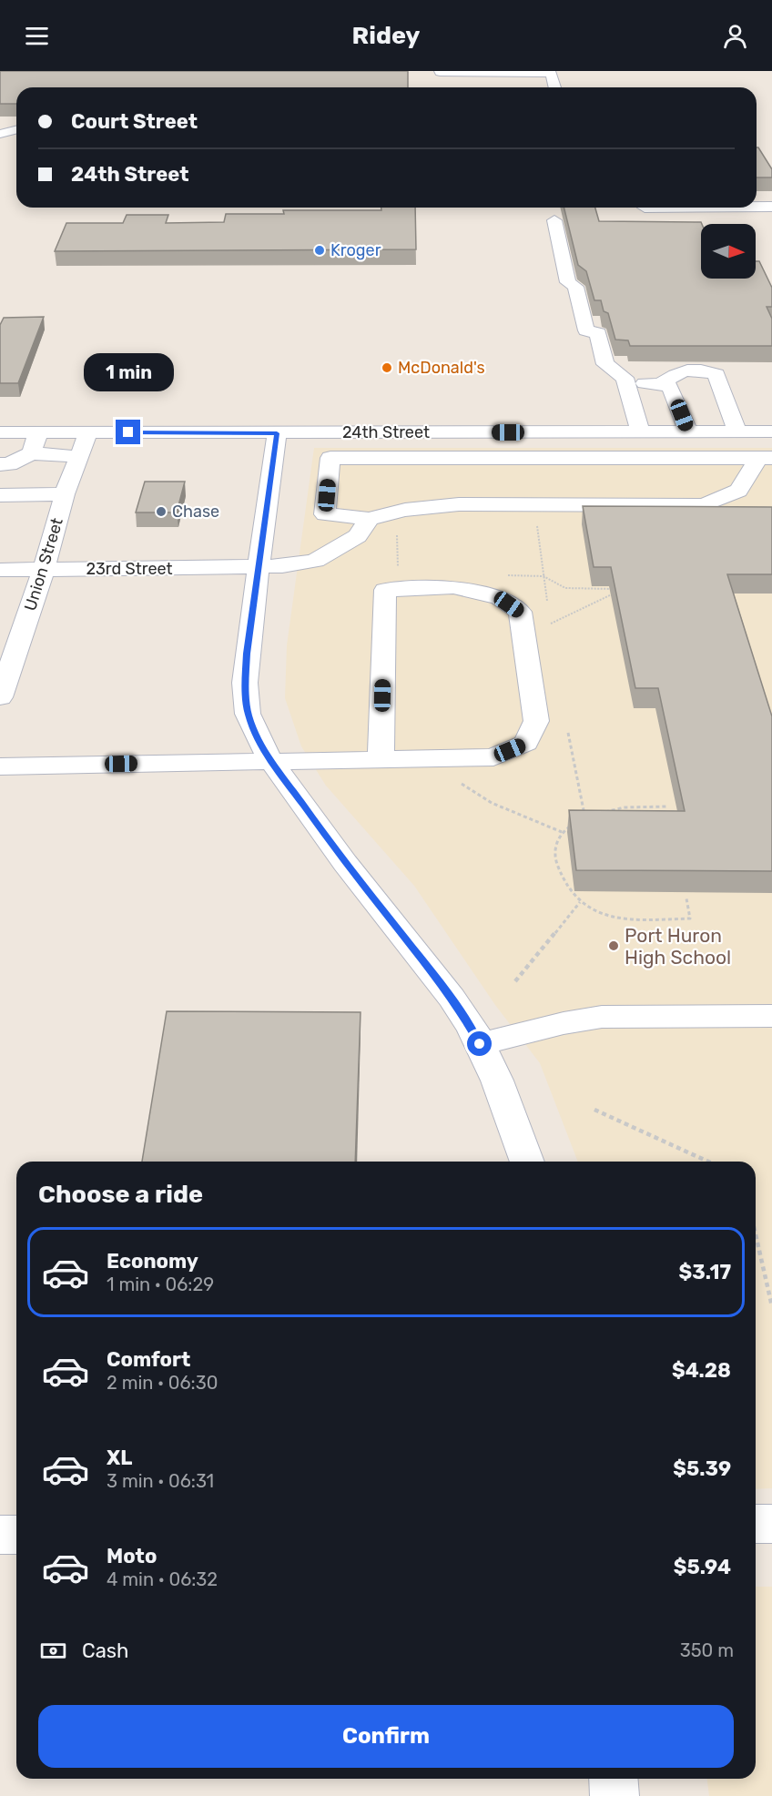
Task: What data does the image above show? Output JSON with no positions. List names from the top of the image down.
{
  "streets": {
    "street": ["24th Street", "Union Street", "23rd Street"]
  },
  "crossings": [
    ["24th Street", "Union Street"],
    ["Union Street", "23rd Street"]
  ],
  "places": [
    "Kroger",
    "McDonald's",
    "Chase",
    "Port Huron High School"
  ],
  "north": "right",
  "page": {
    "header": "Ridey",
    "banner": ["Court Street", "24th Street"],
    "bubble": "1 min",
    "heading": "Choose a ride",
    "list": [
      {
        "name": "Economy",
        "note": "1 min · 06:29",
        "value": "$3.17"
      },
      {
        "name": "Comfort",
        "note": "2 min · 06:30",
        "value": "$4.28"
      },
      {
        "name": "XL",
        "note": "3 min · 06:31",
        "value": "$5.39"
      },
      {
        "name": "Moto",
        "note": "4 min · 06:32",
        "value": "$5.94"
      }
    ],
    "pay": ["Cash", "350 m"],
    "buttons": "Confirm"
  }
}
